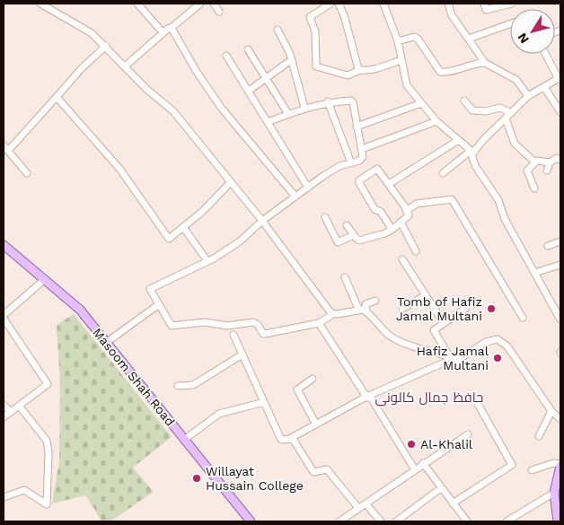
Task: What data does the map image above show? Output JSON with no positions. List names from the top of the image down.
{
  "streets": {
    "main road": ["Masoom Shah Road"]
  },
  "districts": ["حافظ جمال کالونی"],
  "places": [
    "Tomb of Hafiz Jamal Multani",
    "Hafiz Jamal Multani",
    "Al-Khalil",
    "Willayat Hussain College"
  ],
  "north": "bottom left"
}
